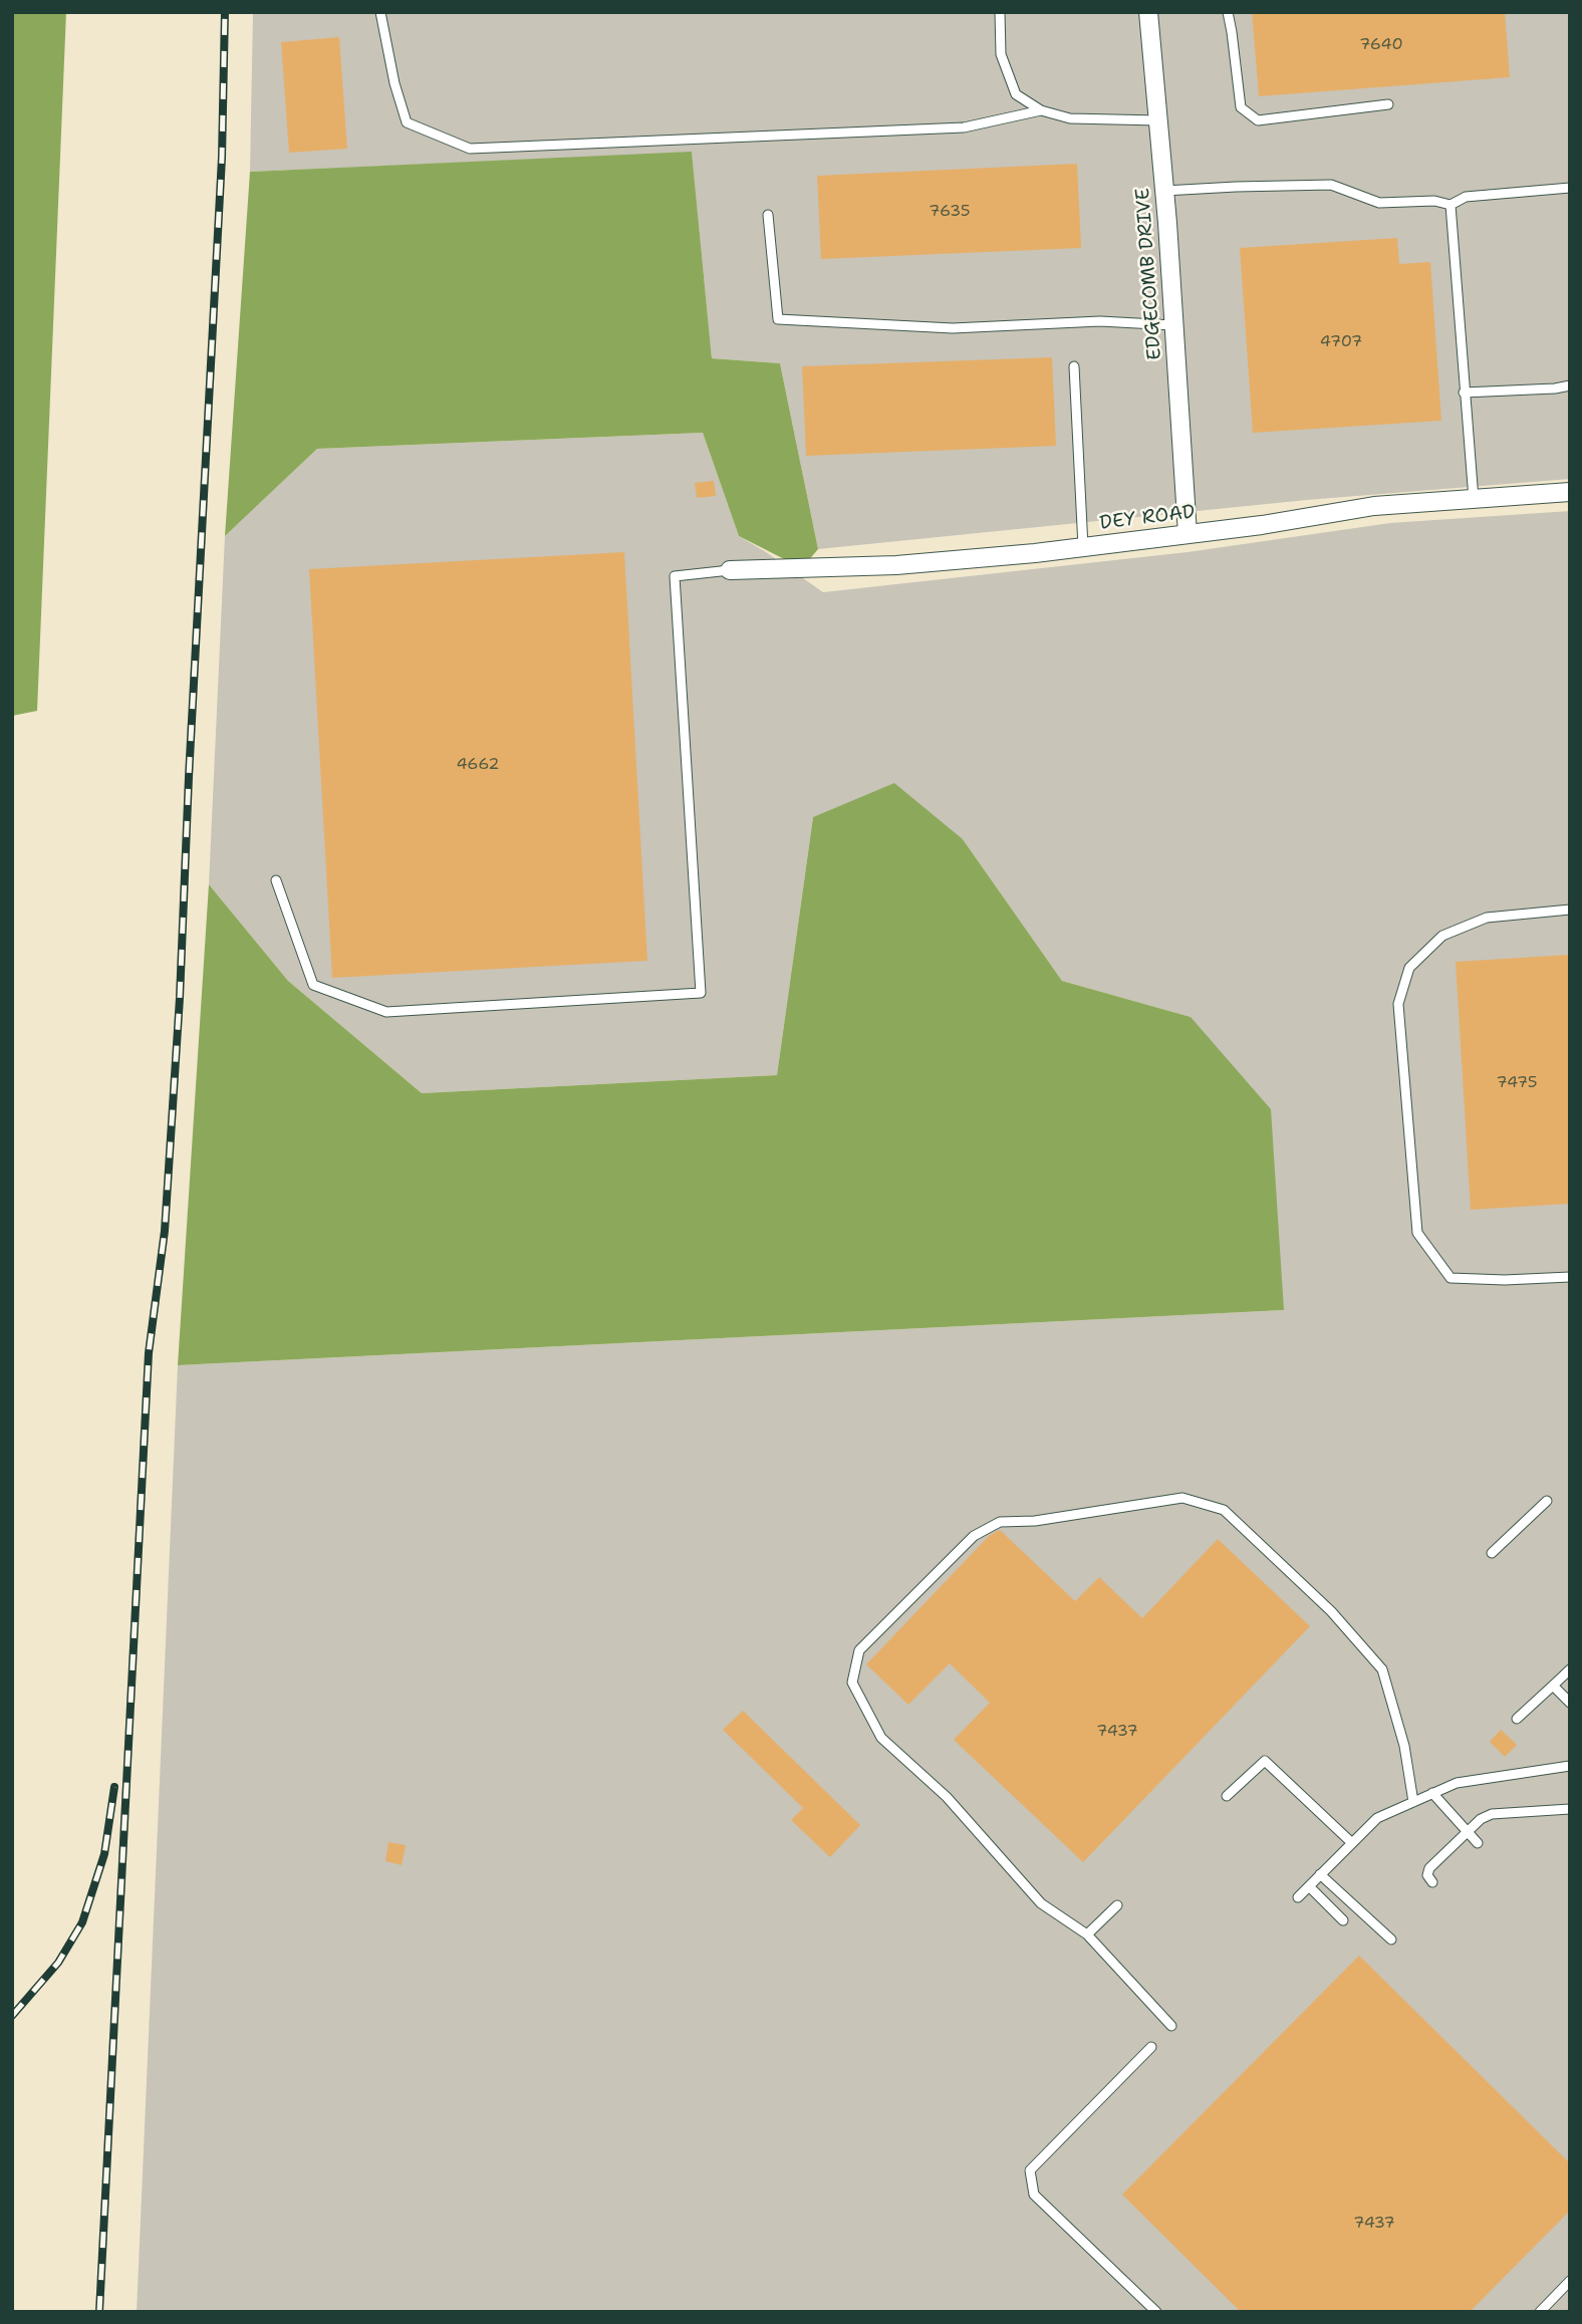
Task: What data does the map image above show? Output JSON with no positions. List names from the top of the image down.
{
  "streets": {
    "street": ["EDGECOMB DRIVE", "DEY ROAD"]
  },
  "crossings": [
    ["EDGECOMB DRIVE", "DEY ROAD"]
  ],
  "house_numbers": [
    "7640",
    "7635",
    "4707",
    "4662",
    "7475",
    "7437",
    "7437"
  ]
}
